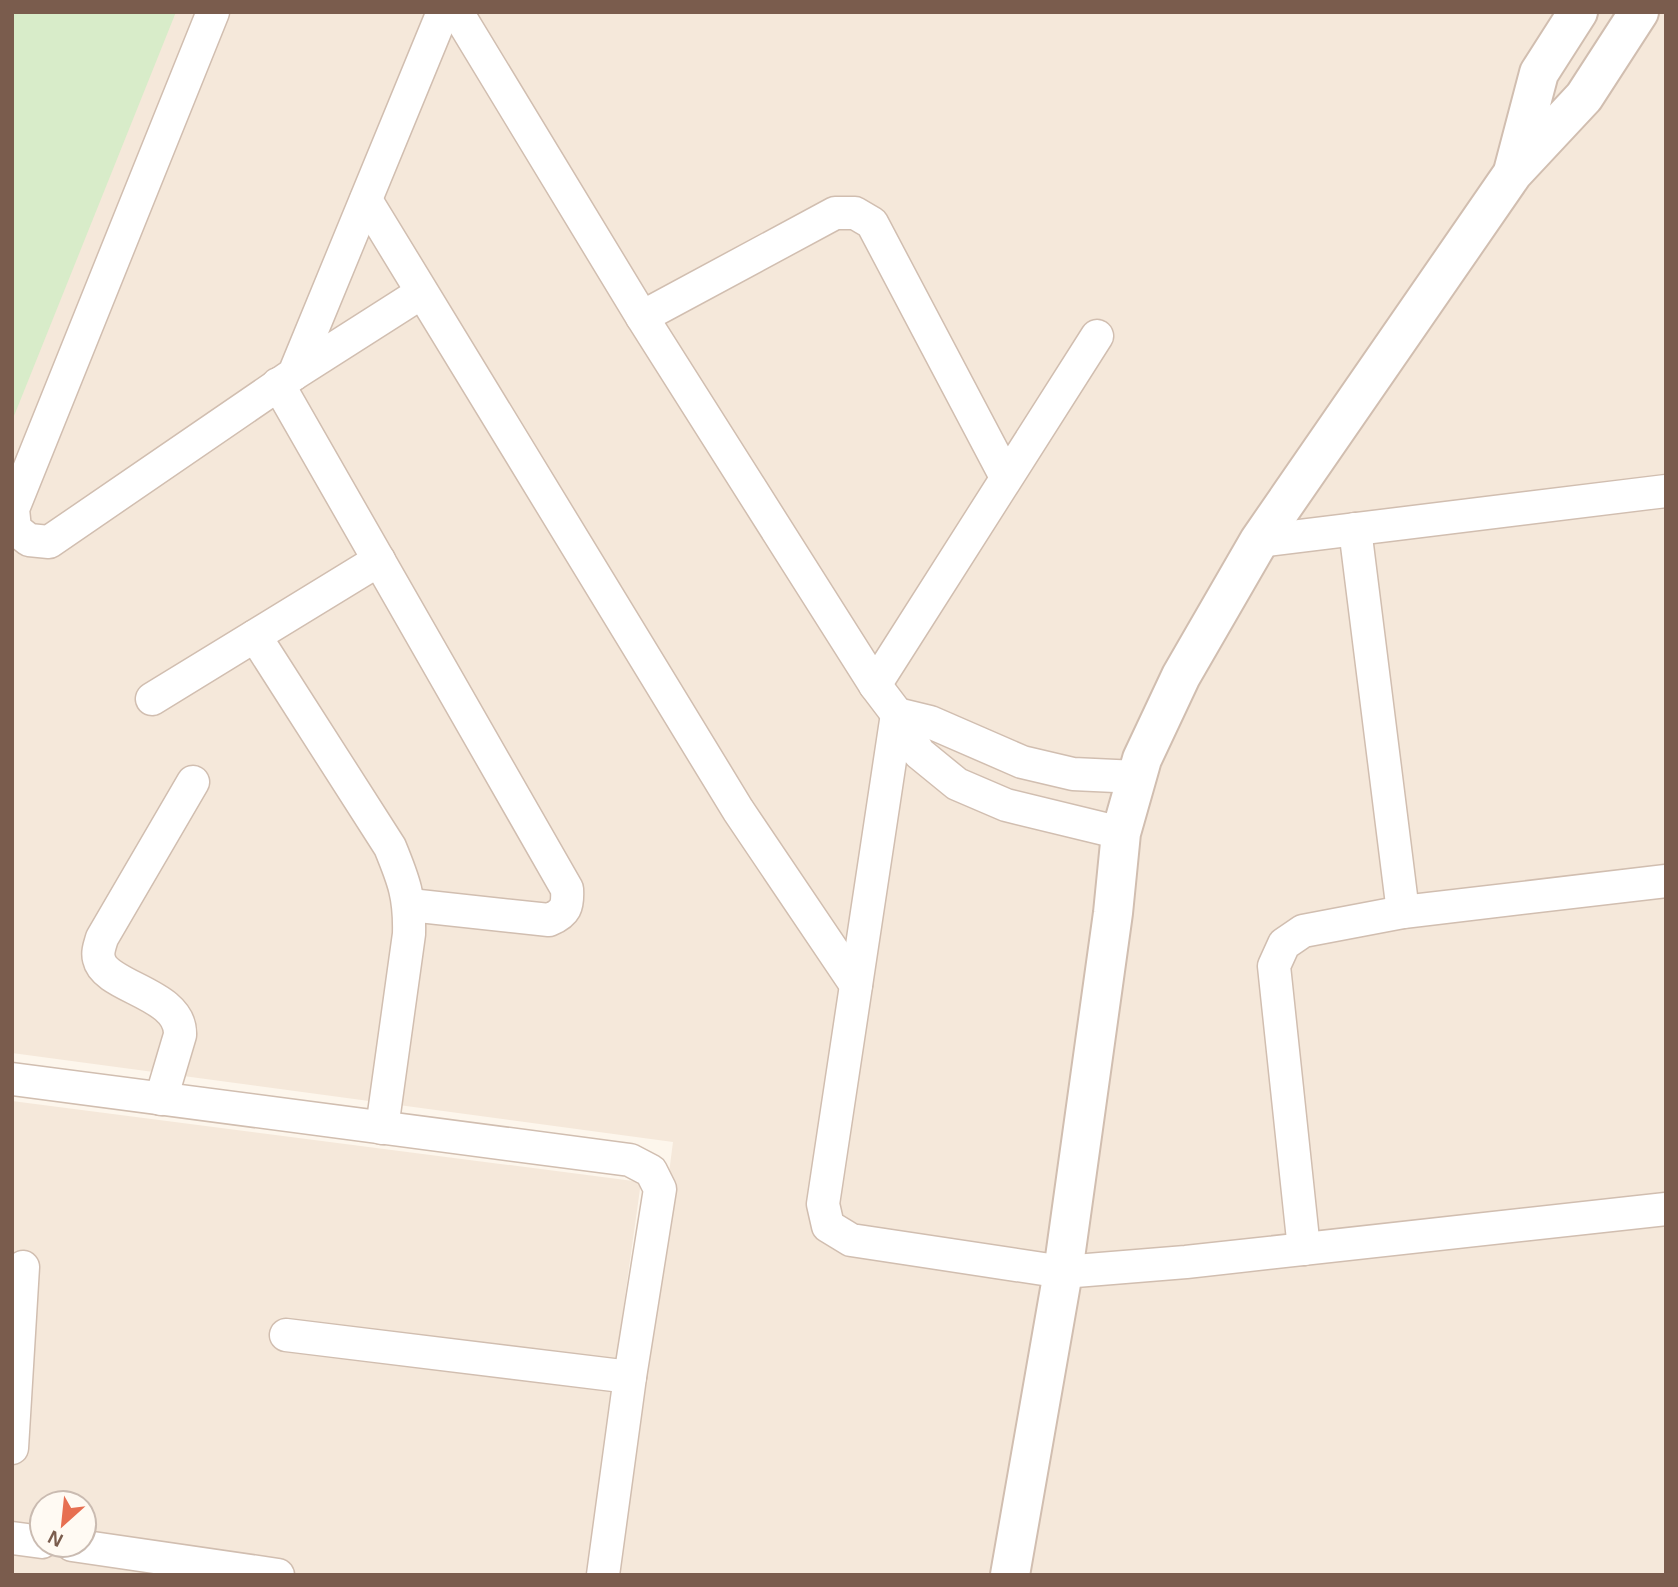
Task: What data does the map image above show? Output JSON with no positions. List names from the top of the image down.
{
  "north": "bottom left"
}
